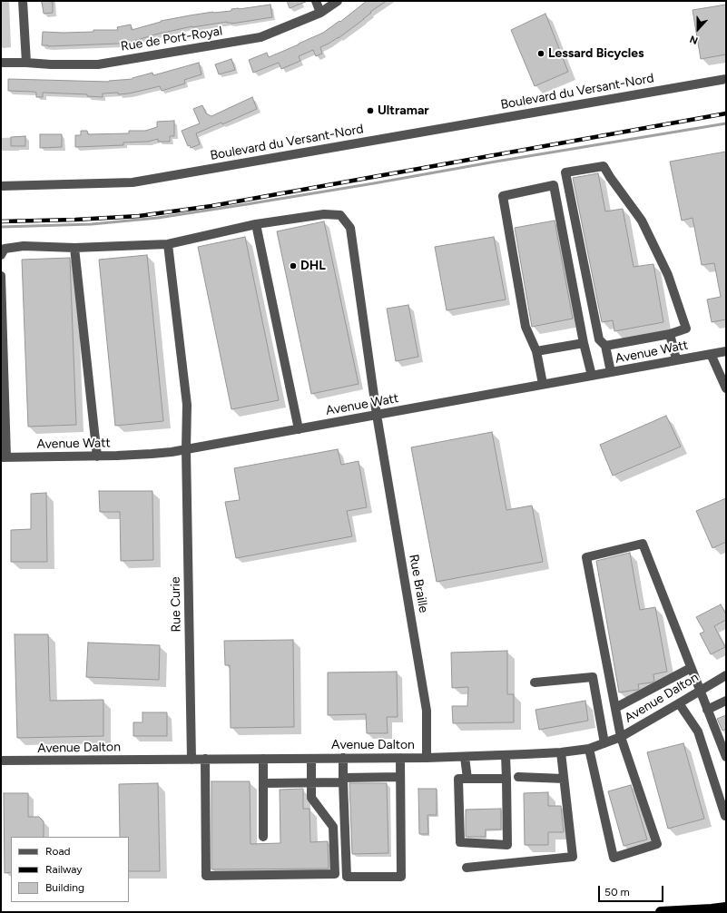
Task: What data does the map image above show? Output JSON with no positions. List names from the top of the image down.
{
  "streets": {
    "street": [
      "Rue de Port-Royal",
      "Boulevard du Versant-Nord",
      "Avenue Watt",
      "Rue Braille",
      "Rue Curie",
      "Avenue Dalton"
    ]
  },
  "crossings": [
    ["Avenue Watt", "Rue Braille"],
    ["Avenue Watt", "Rue Curie"],
    ["Rue Braille", "Rue Curie"],
    ["Rue Braille", "Avenue Dalton"],
    ["Rue Curie", "Avenue Dalton"]
  ],
  "places": ["Lessard Bicycles", "Ultramar", "DHL"],
  "legend": ["Road", "Railway", "Building"],
  "scale_bar": "50 m",
  "north": "bottom"
}
